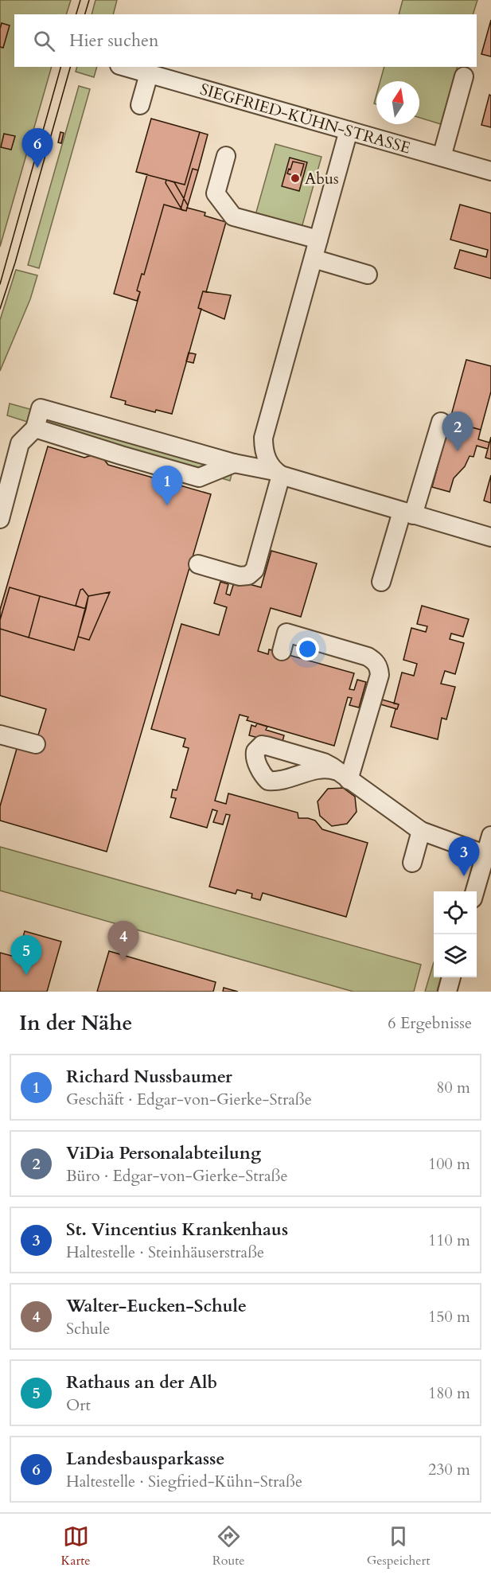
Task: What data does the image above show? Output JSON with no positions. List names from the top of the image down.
{
  "streets": {
    "street": ["SIEGFRIED-KÜHN-STRASSE"]
  },
  "places": ["Abus"],
  "north": "top",
  "page": {
    "search": "Hier suchen",
    "pins": [
      "6",
      "2",
      "1",
      "3",
      "4",
      "5"
    ],
    "heading": ["In der Nähe", "6 Ergebnisse"],
    "list": [
      {
        "mark": "1",
        "name": "Richard Nussbaumer",
        "note": "Geschäft · Edgar-von-Gierke-Straße",
        "value": "80 m"
      },
      {
        "mark": "2",
        "name": "ViDia Personalabteilung",
        "note": "Büro · Edgar-von-Gierke-Straße",
        "value": "100 m"
      },
      {
        "mark": "3",
        "name": "St. Vincentius Krankenhaus",
        "note": "Haltestelle · Steinhäuserstraße",
        "value": "110 m"
      },
      {
        "mark": "4",
        "name": "Walter-Eucken-Schule",
        "note": "Schule",
        "value": "150 m"
      },
      {
        "mark": "5",
        "name": "Rathaus an der Alb",
        "note": "Ort",
        "value": "180 m"
      },
      {
        "mark": "6",
        "name": "Landesbausparkasse",
        "note": "Haltestelle · Siegfried-Kühn-Straße",
        "value": "230 m"
      }
    ],
    "nav": ["Karte", "Route", "Gespeichert"]
  }
}
